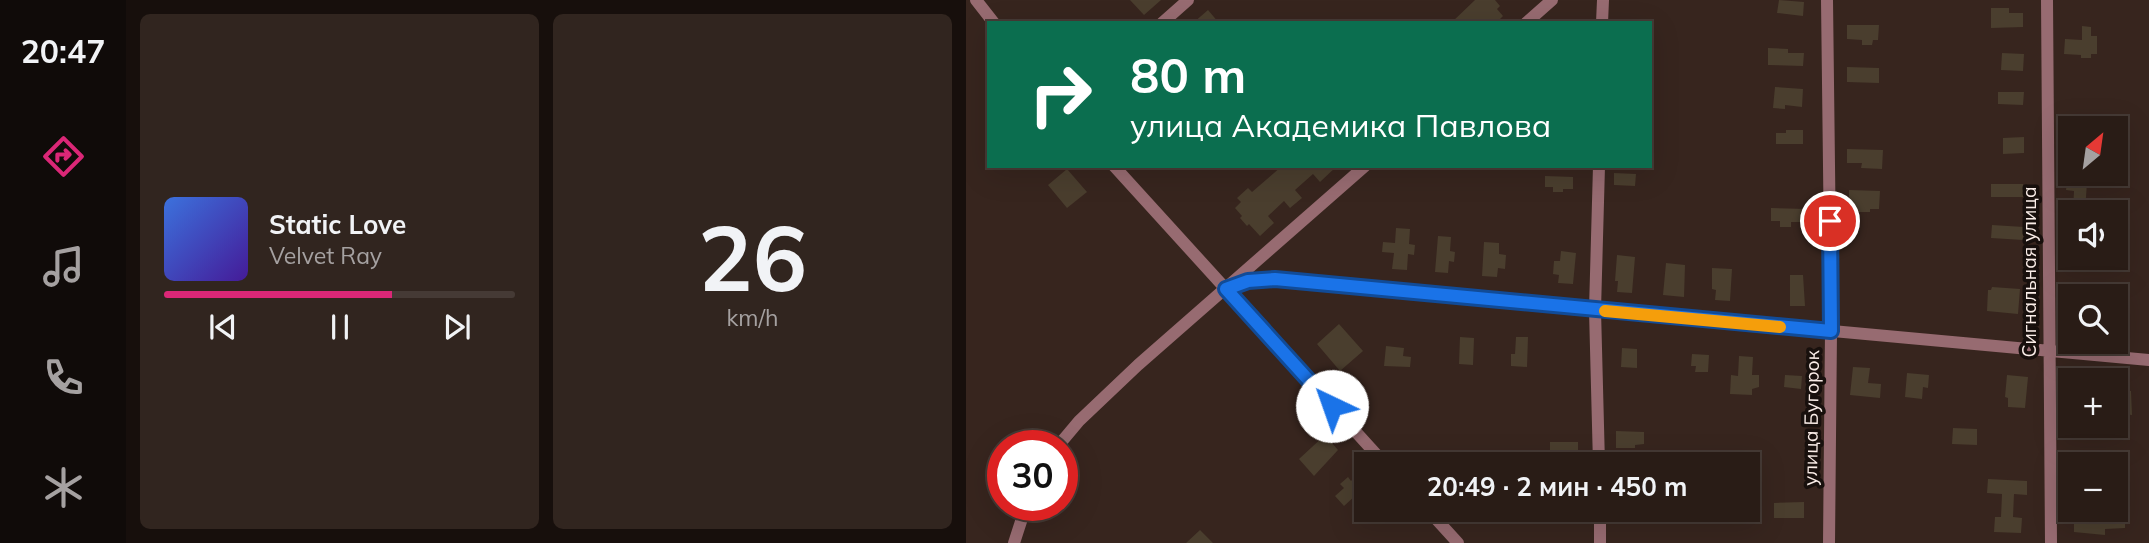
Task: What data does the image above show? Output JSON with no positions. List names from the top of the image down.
{
  "streets": {
    "street": ["Сигнальная улица", "улица Бугорок"]
  },
  "north": "top right",
  "page": {
    "tabs": "20:47",
    "tile": ["26", "km/h"],
    "turn": ["80 m", "улица Академика Павлова"],
    "map_buttons": ["+", "−"],
    "song": ["Static Love", "Velvet Ray"],
    "limit": "30",
    "trip": "20:49 · 2 мин · 450 m"
  }
}
